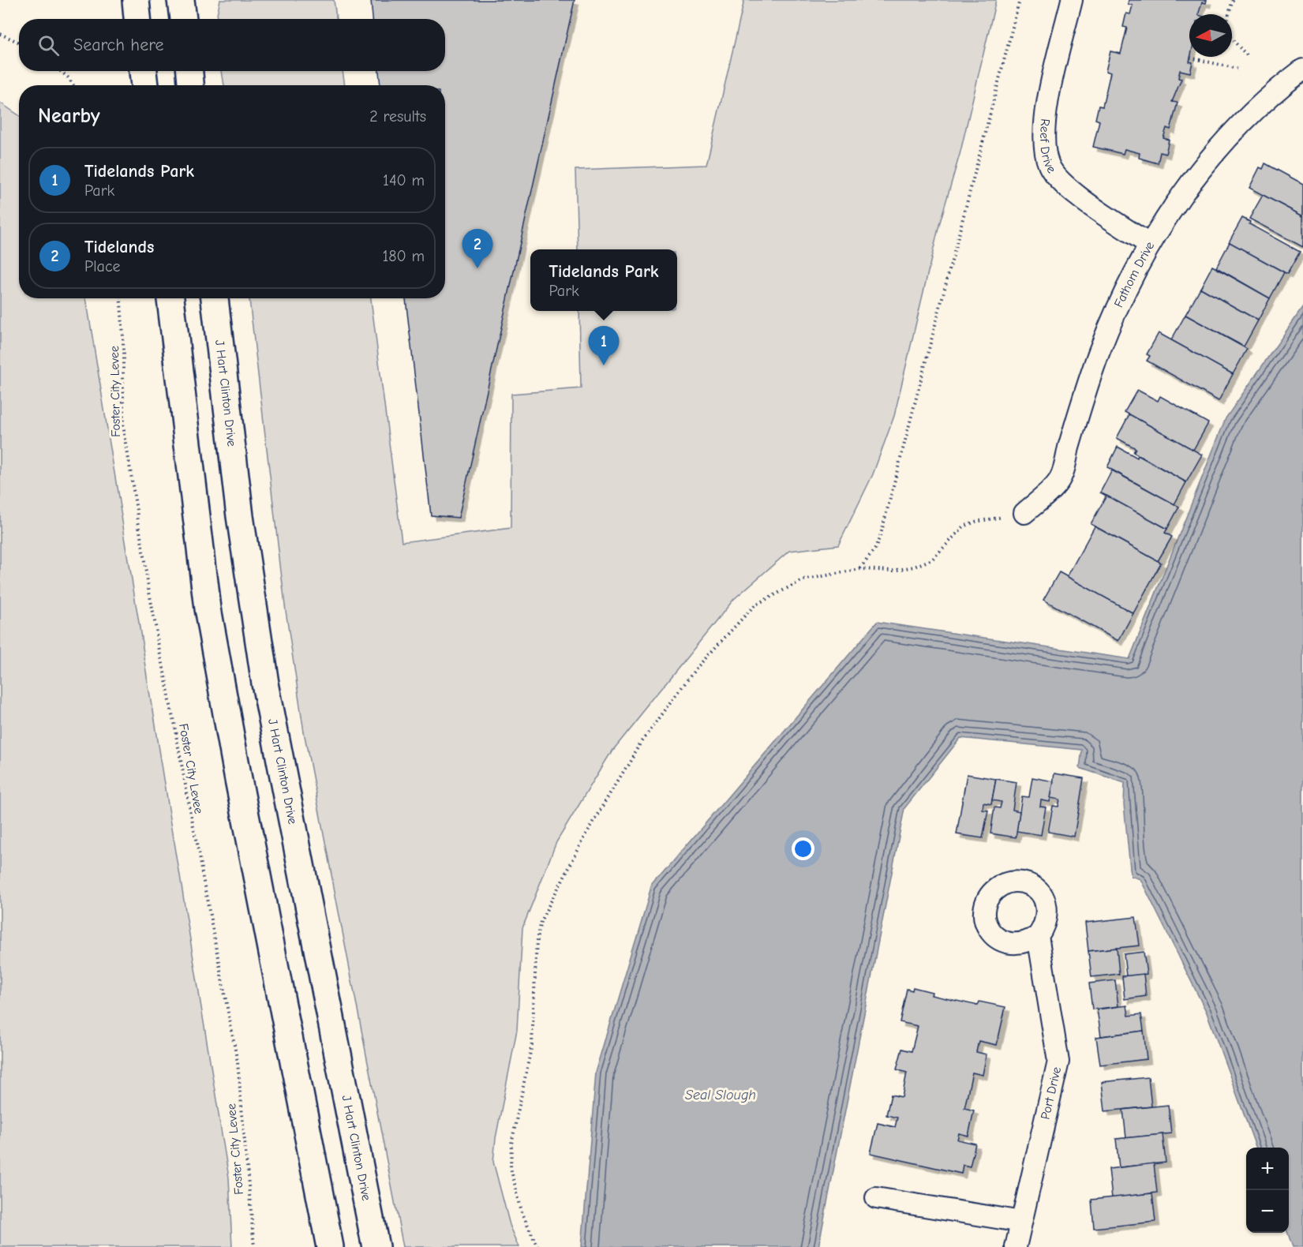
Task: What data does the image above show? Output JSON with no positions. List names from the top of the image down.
{
  "streets": {
    "main road": ["J Hart Clinton Drive"],
    "street": ["Reef Drive", "Fathom Drive", "Port Drive"],
    "path": ["Foster City Levee"]
  },
  "crossings": [
    ["Reef Drive", "Fathom Drive"]
  ],
  "water": ["Seal Slough"],
  "north": "left",
  "page": {
    "search": "Search here",
    "heading": ["Nearby", "2 results"],
    "list": [
      {
        "mark": "1",
        "name": "Tidelands Park",
        "note": "Park",
        "value": "140 m"
      },
      {
        "mark": "2",
        "name": "Tidelands",
        "note": "Place",
        "value": "180 m"
      }
    ],
    "pins": ["2", "1"],
    "popup": ["Tidelands Park", "Park"],
    "map_buttons": ["+", "−"]
  }
}
